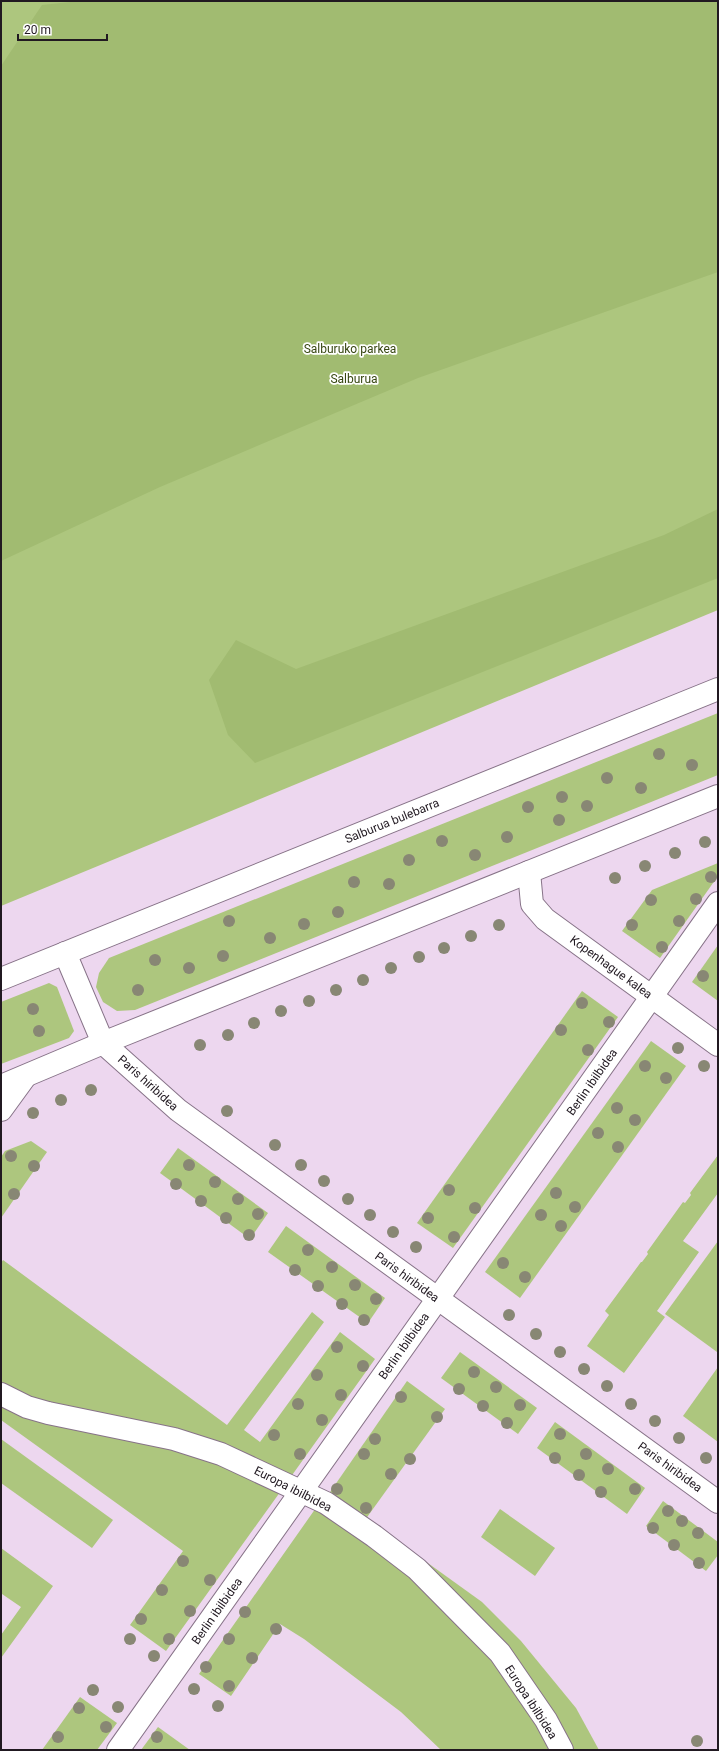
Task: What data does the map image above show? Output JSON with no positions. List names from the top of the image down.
{
  "streets": {
    "street": [
      "Salburua bulebarra",
      "Kopenhague kalea",
      "Berlin ibilbidea",
      "Paris hiribidea",
      "Europa ibilbidea"
    ]
  },
  "crossings": [
    ["Kopenhague kalea", "Berlin ibilbidea"],
    ["Berlin ibilbidea", "Paris hiribidea"],
    ["Berlin ibilbidea", "Europa ibilbidea"]
  ],
  "parks": ["Salburuko parkea", "Salburua"],
  "scale_bar": "20 m"
}
